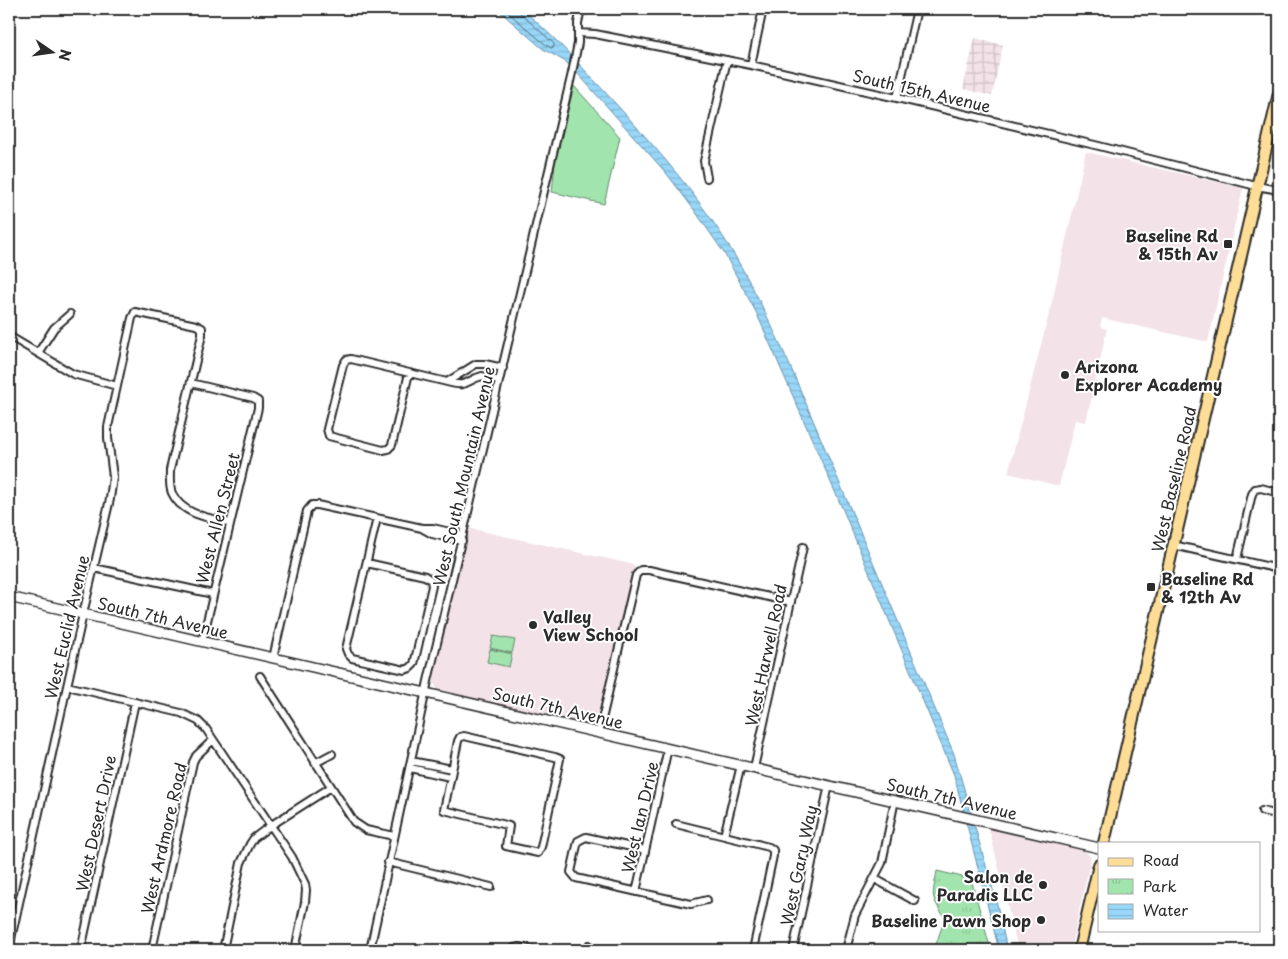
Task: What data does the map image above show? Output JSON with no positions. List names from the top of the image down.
{
  "streets": {
    "main road": ["West Baseline Road"],
    "street": [
      "South 15th Avenue",
      "West South Mountain Avenue",
      "West Allen Street",
      "South 7th Avenue",
      "West Euclid Avenue",
      "West Harwell Road",
      "West Ian Drive",
      "West Desert Drive",
      "West Ardmore Road",
      "West Gary Way"
    ]
  },
  "crossings": [
    ["South 15th Avenue", "West South Mountain Avenue"],
    ["South 15th Avenue", "West Baseline Road"],
    ["West South Mountain Avenue", "South 7th Avenue"],
    ["West Allen Street", "South 7th Avenue"],
    ["West Allen Street", "West Euclid Avenue"],
    ["South 7th Avenue", "West Euclid Avenue"],
    ["South 7th Avenue", "West Harwell Road"],
    ["South 7th Avenue", "West Ian Drive"],
    ["South 7th Avenue", "West Gary Way"]
  ],
  "places": {
    "transit": ["Baseline Rd & 15th Av", "Baseline Rd & 12th Av"],
    "other": [
      "Arizona Explorer Academy",
      "Valley View School",
      "Salon de Paradis LLC",
      "Baseline Pawn Shop"
    ]
  },
  "legend": ["Road", "Park", "Water"],
  "north": "right"
}
